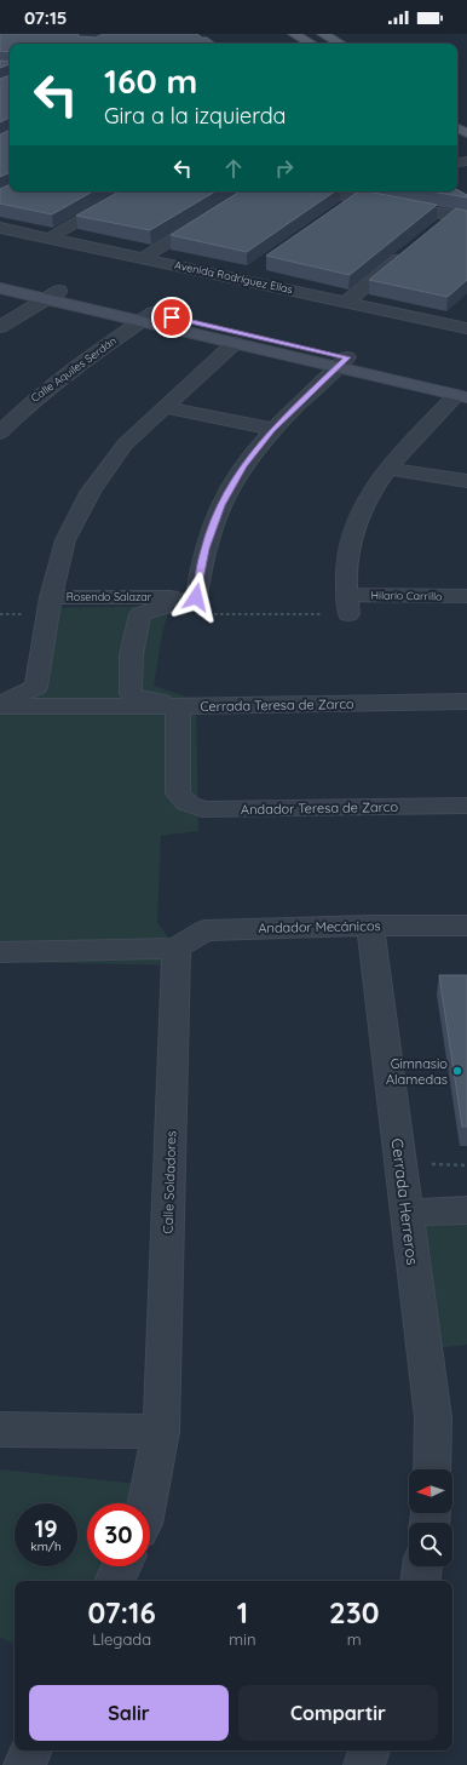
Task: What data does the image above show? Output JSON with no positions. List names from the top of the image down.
{
  "streets": {
    "street": [
      "Avenida Rodríguez Elías",
      "Calle Aquiles Serdán",
      "Hilario Carrillo",
      "Rosendo Salazar",
      "Cerrada Teresa de Zarco",
      "Andador Teresa de Zarco",
      "Andador Mecánicos",
      "Calle Soldadores",
      "Cerrada Herreros"
    ]
  },
  "crossings": [
    ["Cerrada Teresa de Zarco", "Andador Teresa de Zarco"],
    ["Andador Mecánicos", "Calle Soldadores"],
    ["Andador Mecánicos", "Cerrada Herreros"]
  ],
  "places": ["Gimnasio Alamedas"],
  "north": "left",
  "page": {
    "status": "07:15",
    "turn": ["160 m", "Gira a la izquierda"],
    "speed": "19 km/h",
    "limit": "30",
    "eta": [
      "07:16",
      "Llegada",
      "1",
      "min",
      "230",
      "m"
    ],
    "buttons": ["Salir", "Compartir"]
  }
}
